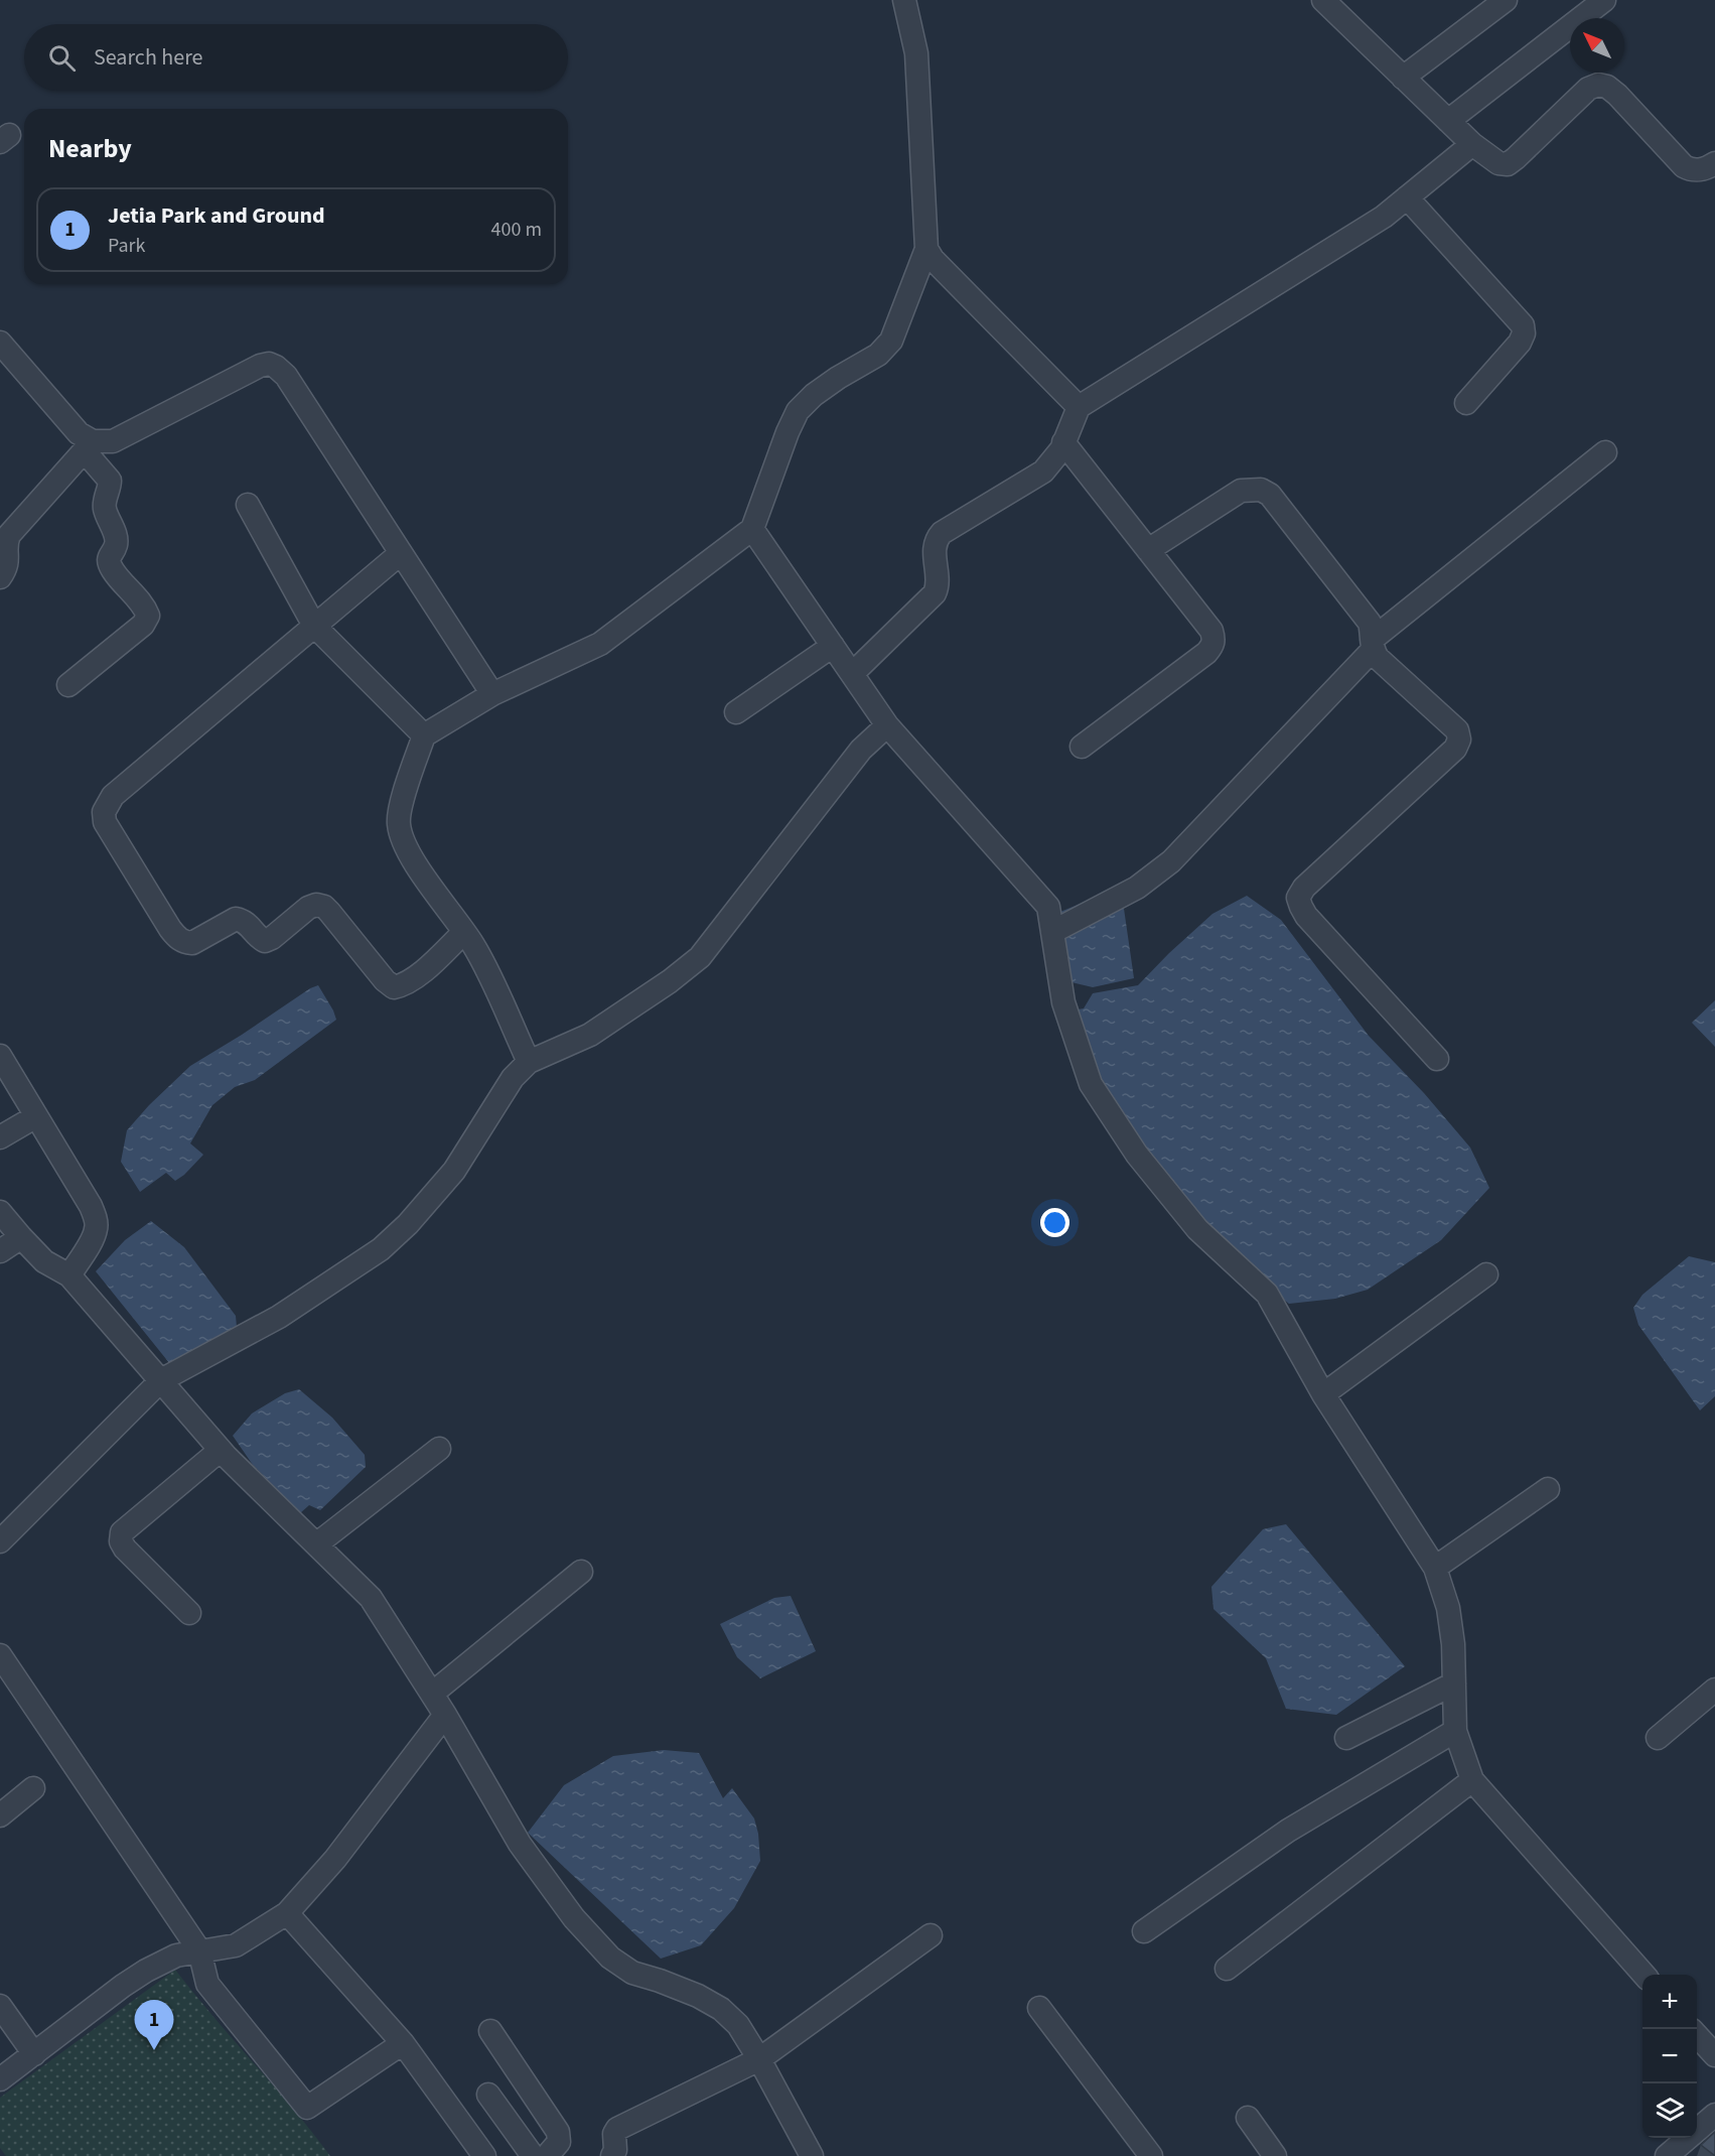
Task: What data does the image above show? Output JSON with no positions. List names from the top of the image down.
{
  "north": "top left",
  "page": {
    "search": "Search here",
    "heading": "Nearby",
    "list": [
      {
        "mark": "1",
        "name": "Jetia Park and Ground",
        "note": "Park",
        "value": "400 m"
      }
    ],
    "map_buttons": ["+", "−"],
    "pins": "1"
  }
}
